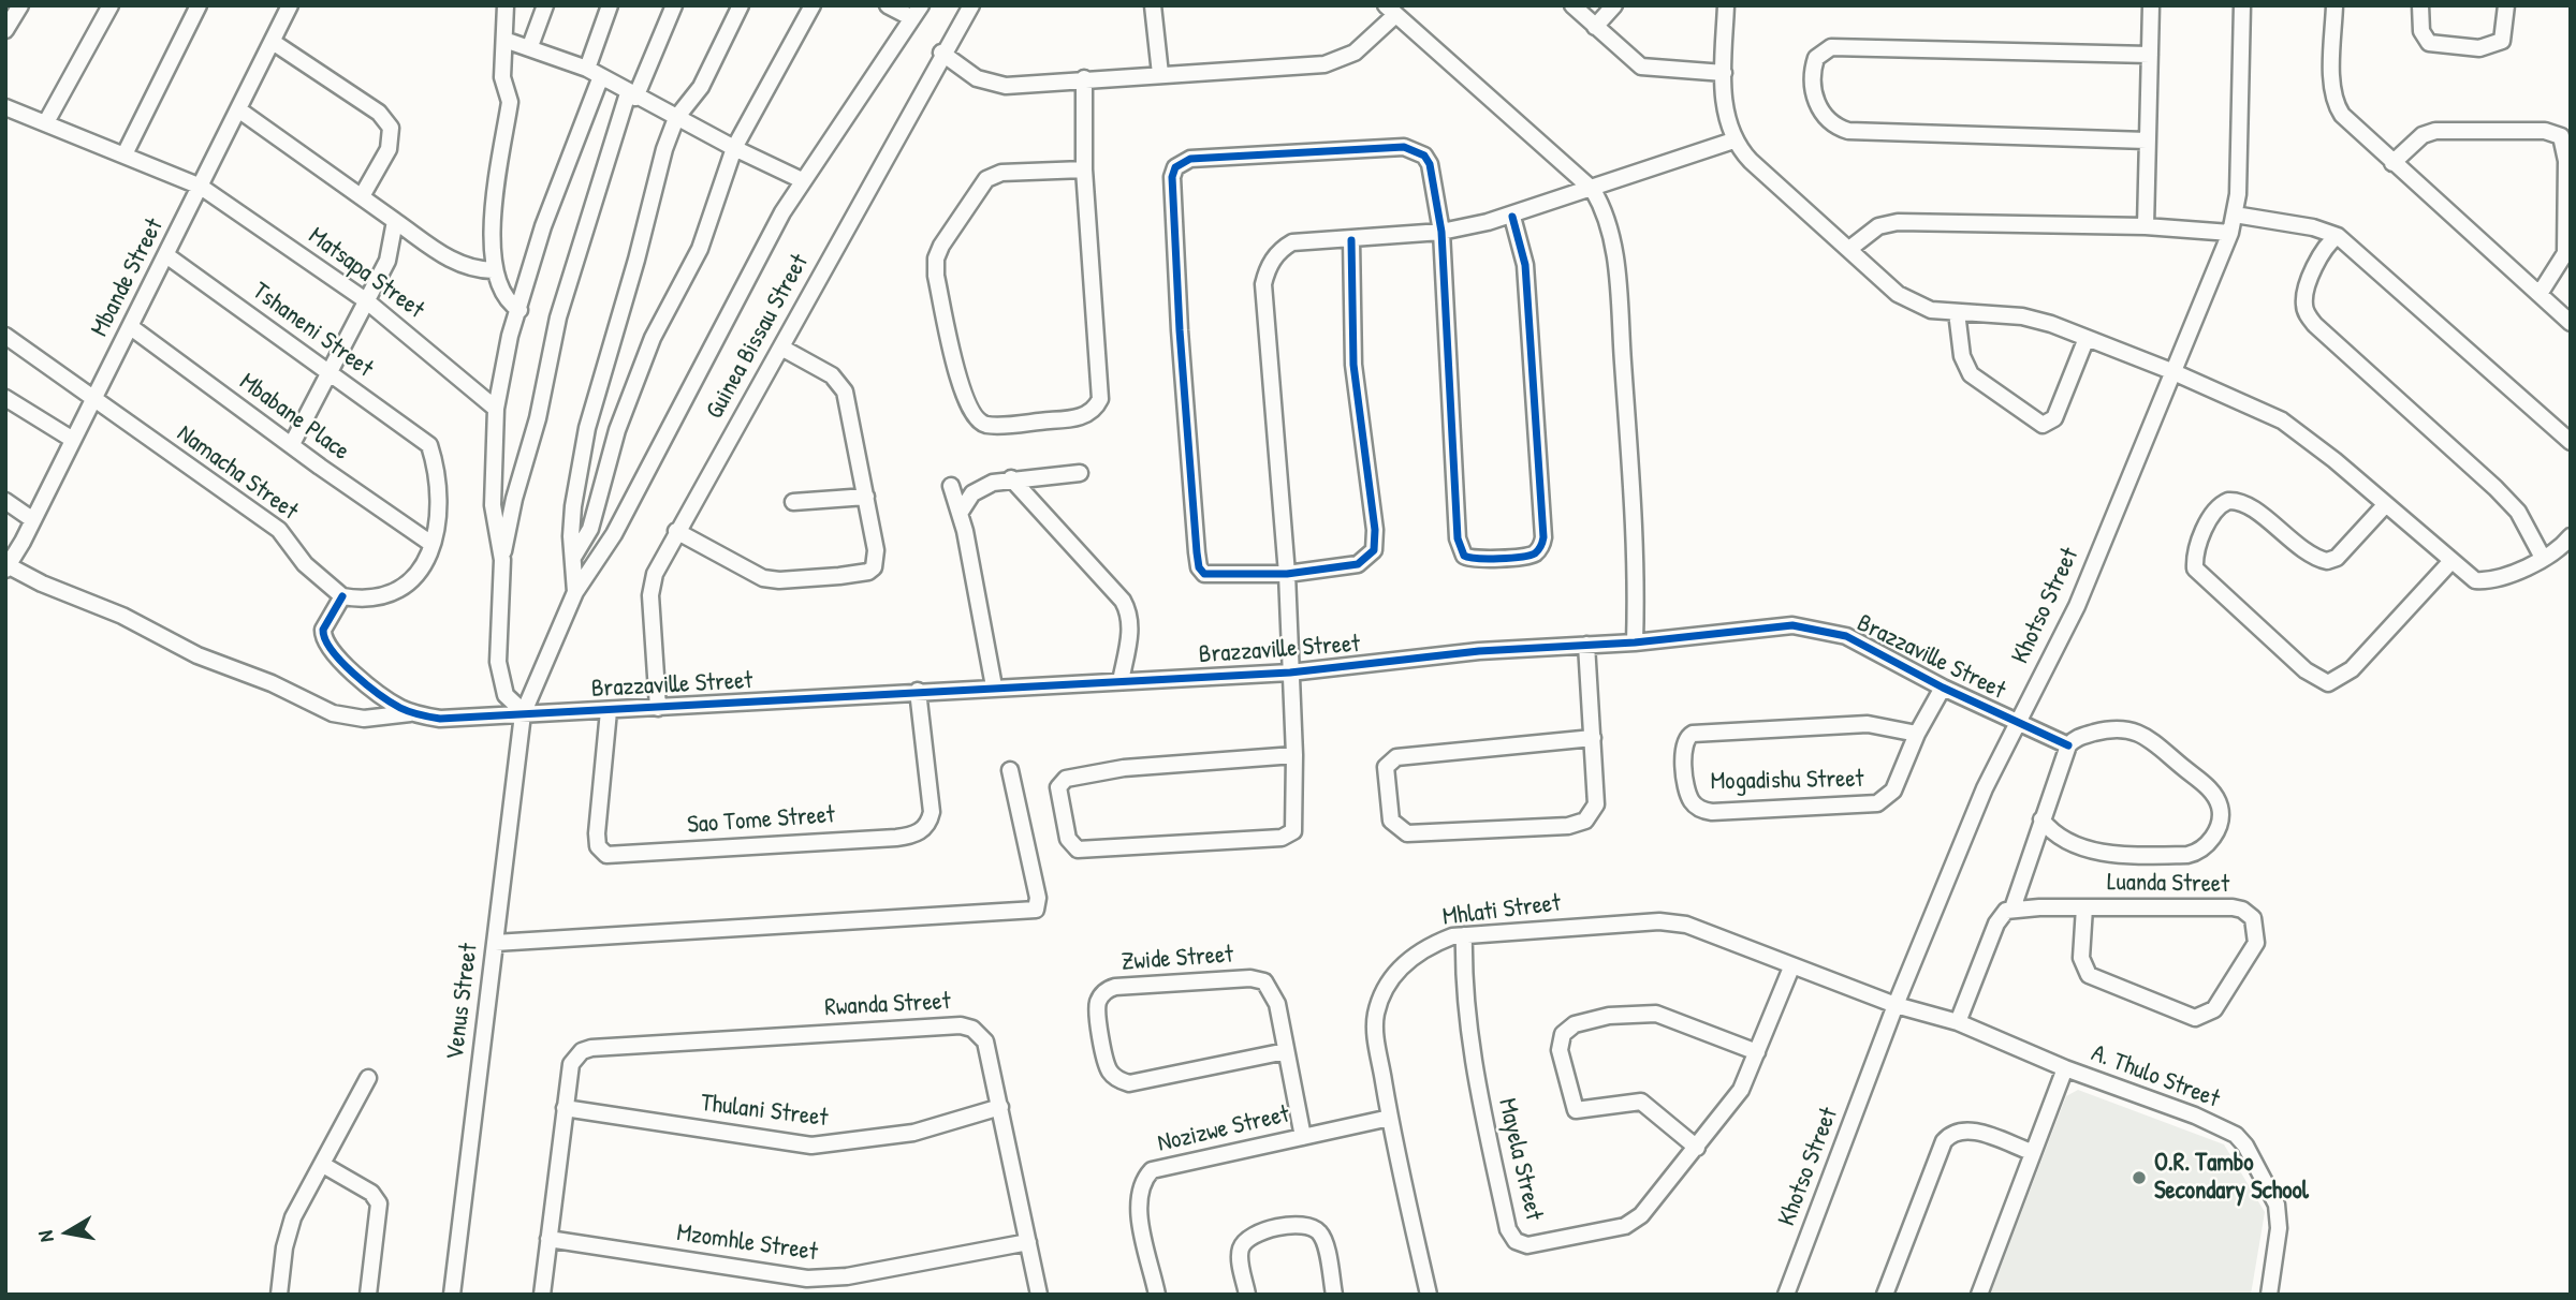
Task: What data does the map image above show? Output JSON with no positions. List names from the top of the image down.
{
  "streets": {
    "street": [
      "Matsapa Street",
      "Mbande Street",
      "Tshaneni Street",
      "Guinea Bissau Street",
      "Mbabane Place",
      "Namacha Street",
      "Khotso Street",
      "Brazzaville Street",
      "Mogadishu Street",
      "Sao Tome Street",
      "Luanda Street",
      "Mhlati Street",
      "Zwide Street",
      "Venus Street",
      "Rwanda Street",
      "A. Thulo Street",
      "Thulani Street",
      "Nozizwe Street",
      "Mayela Street",
      "Mzomhle Street"
    ]
  },
  "crossings": [
    ["Matsapa Street", "Mbande Street"],
    ["Mbande Street", "Tshaneni Street"],
    ["Mbande Street", "Mbabane Place"],
    ["Mbande Street", "Namacha Street"],
    ["Tshaneni Street", "Mbabane Place"],
    ["Guinea Bissau Street", "Brazzaville Street"],
    ["Khotso Street", "Brazzaville Street"],
    ["Khotso Street", "Mhlati Street"],
    ["Khotso Street", "A. Thulo Street"],
    ["Brazzaville Street", "Mogadishu Street"],
    ["Brazzaville Street", "Sao Tome Street"],
    ["Brazzaville Street", "Venus Street"],
    ["Mhlati Street", "A. Thulo Street"],
    ["Mhlati Street", "Nozizwe Street"],
    ["Mhlati Street", "Mayela Street"],
    ["Zwide Street", "Nozizwe Street"],
    ["Rwanda Street", "Thulani Street"],
    ["Rwanda Street", "Mzomhle Street"]
  ],
  "places": ["O.R. Tambo Secondary School"],
  "north": "left"
}
